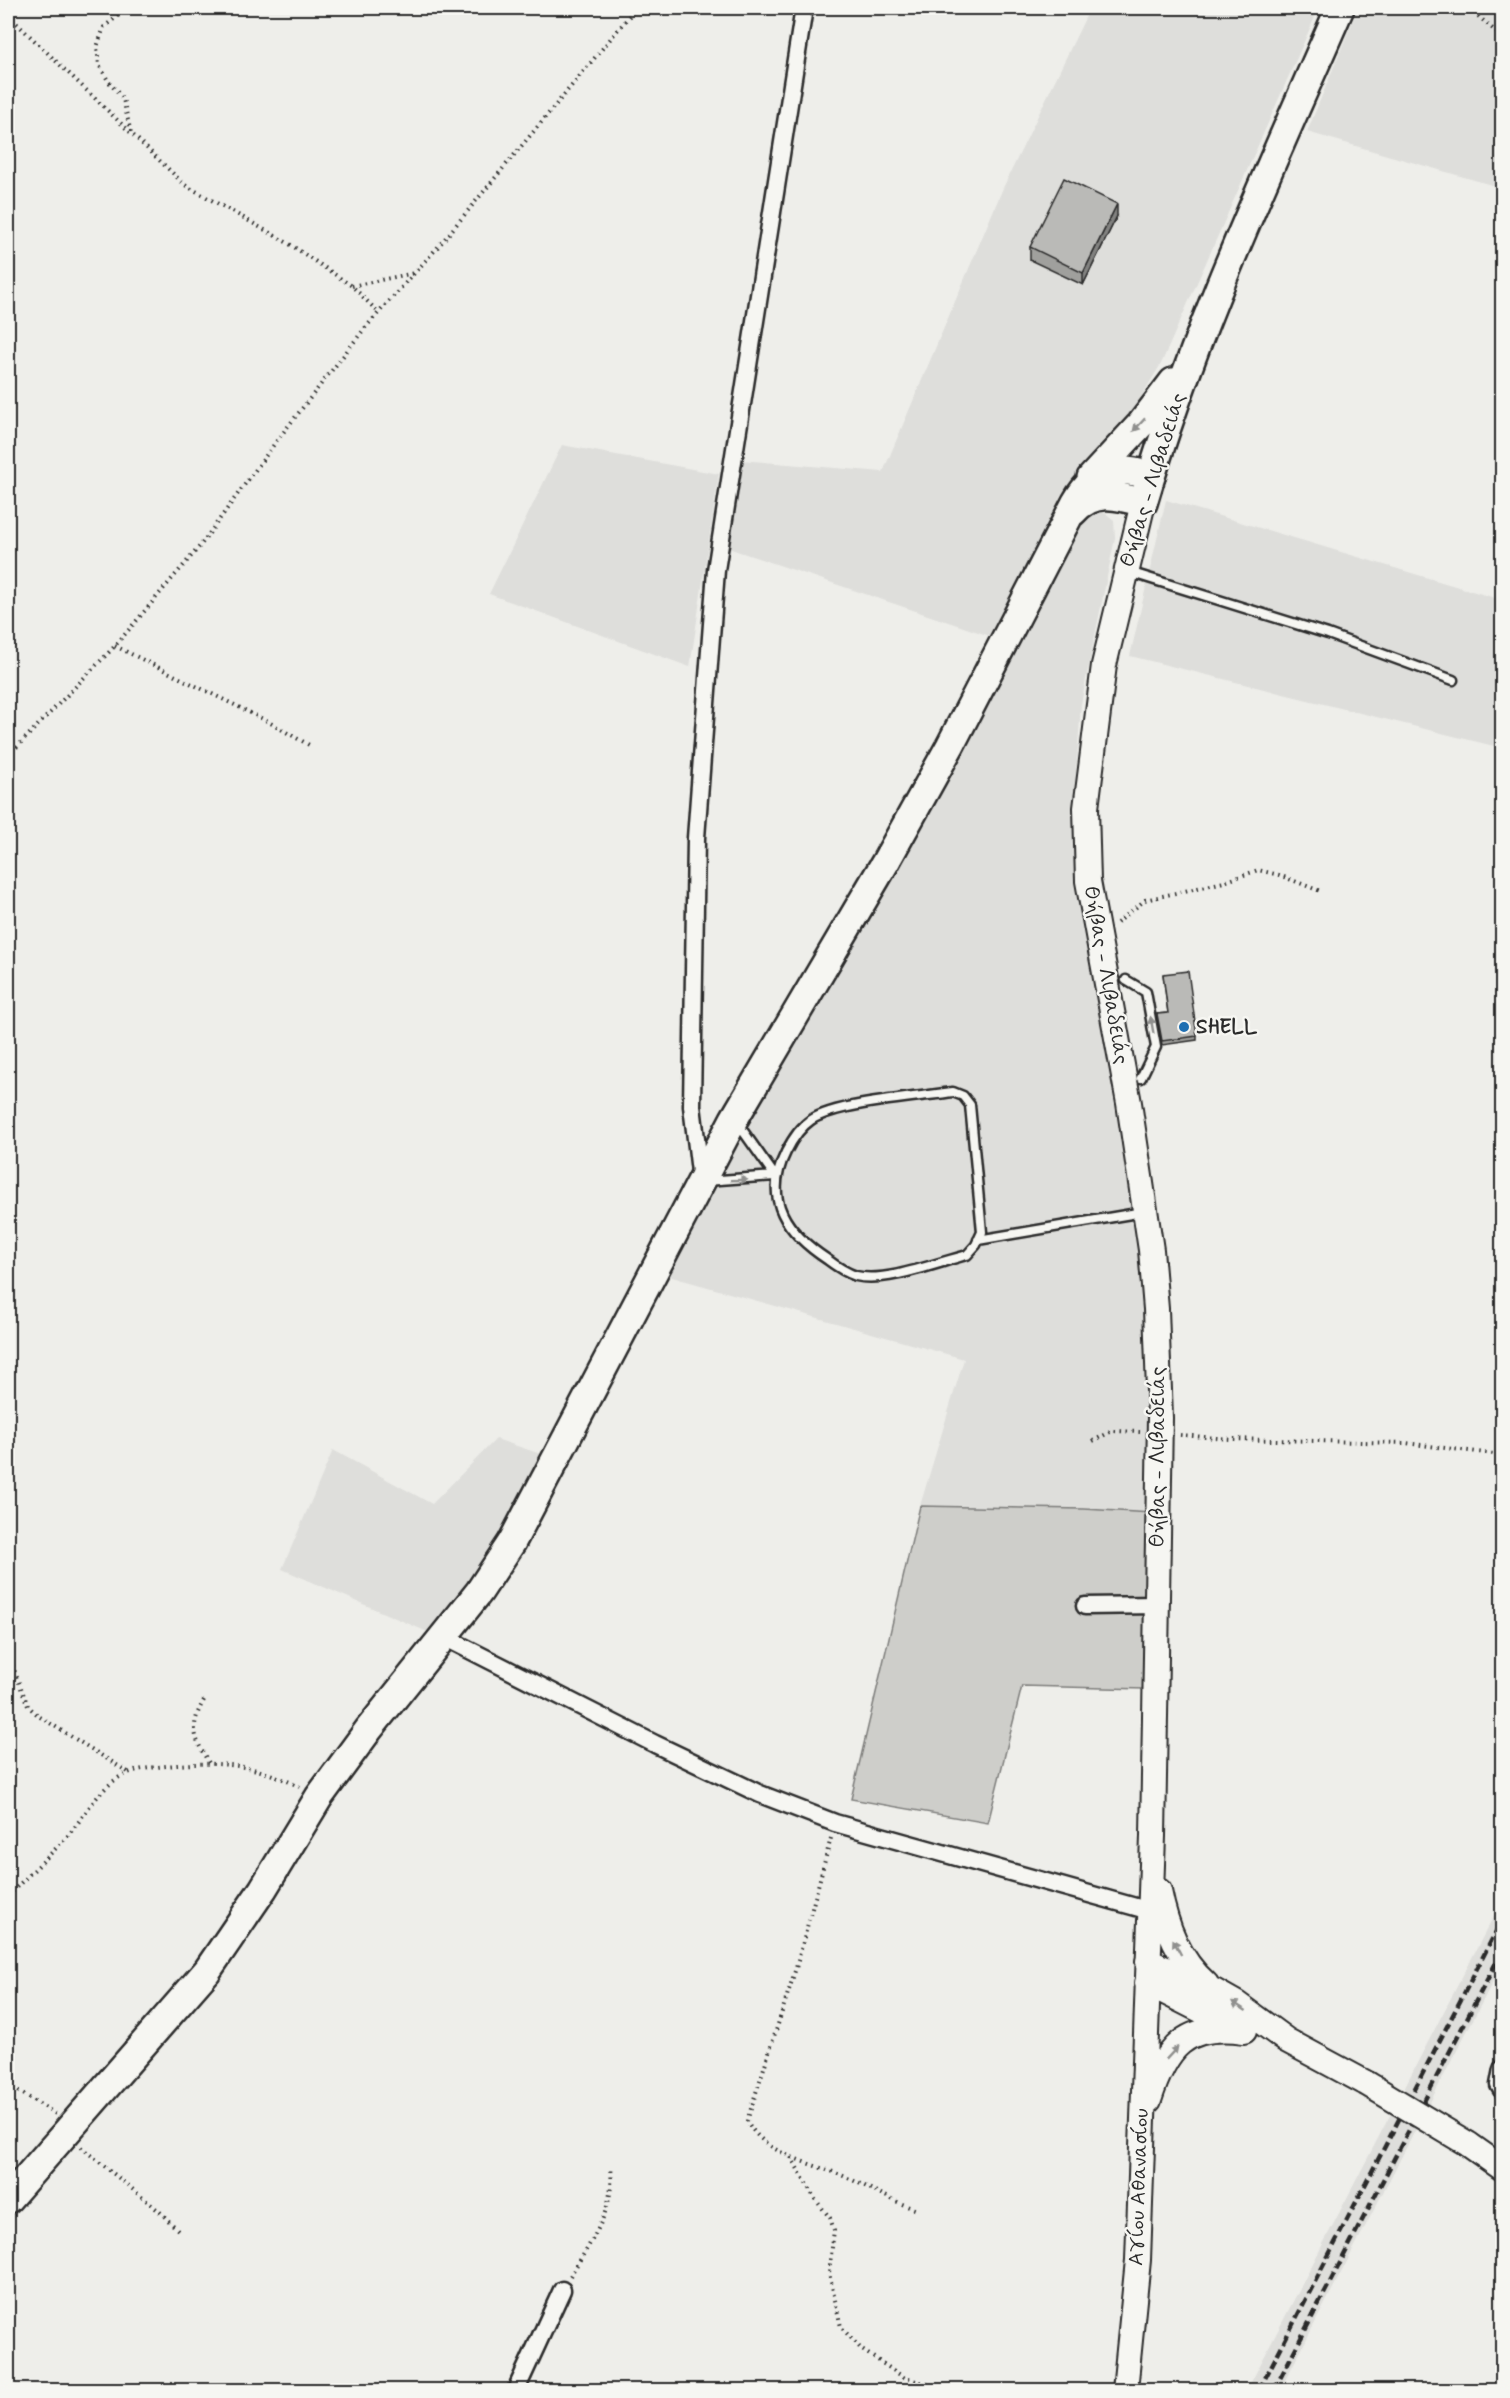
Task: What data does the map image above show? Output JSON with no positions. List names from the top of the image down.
{
  "streets": {
    "main road": ["Θήβας - Λιβαδειάς", "Αγίου Αθανασίου"]
  },
  "crossings": [
    ["Θήβας - Λιβαδειάς", "Αγίου Αθανασίου"]
  ],
  "places": ["SHELL"]
}
